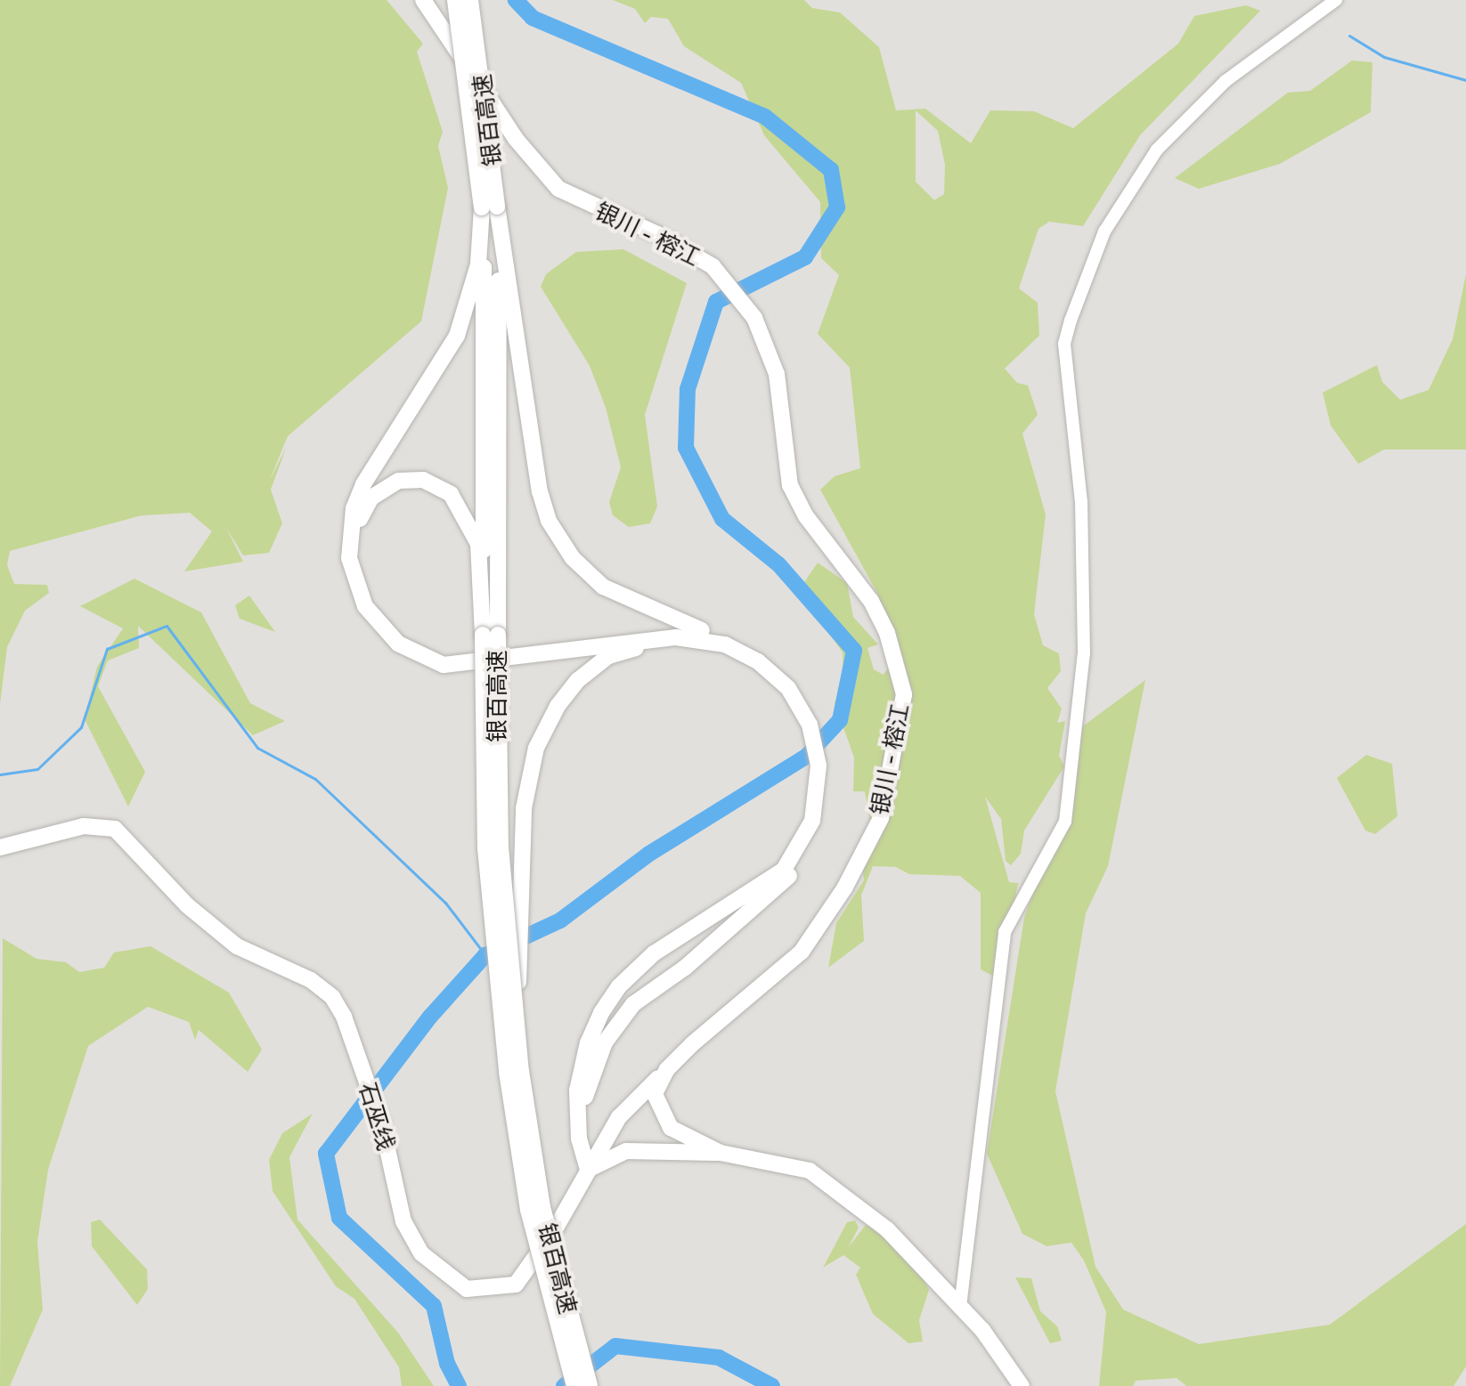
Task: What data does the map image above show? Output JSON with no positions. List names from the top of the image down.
{
  "streets": {
    "highway": ["银百高速", "银川 - 榕江", "石巫线"]
  },
  "crossings": [
    ["银川 - 榕江", "石巫线"]
  ]
}
